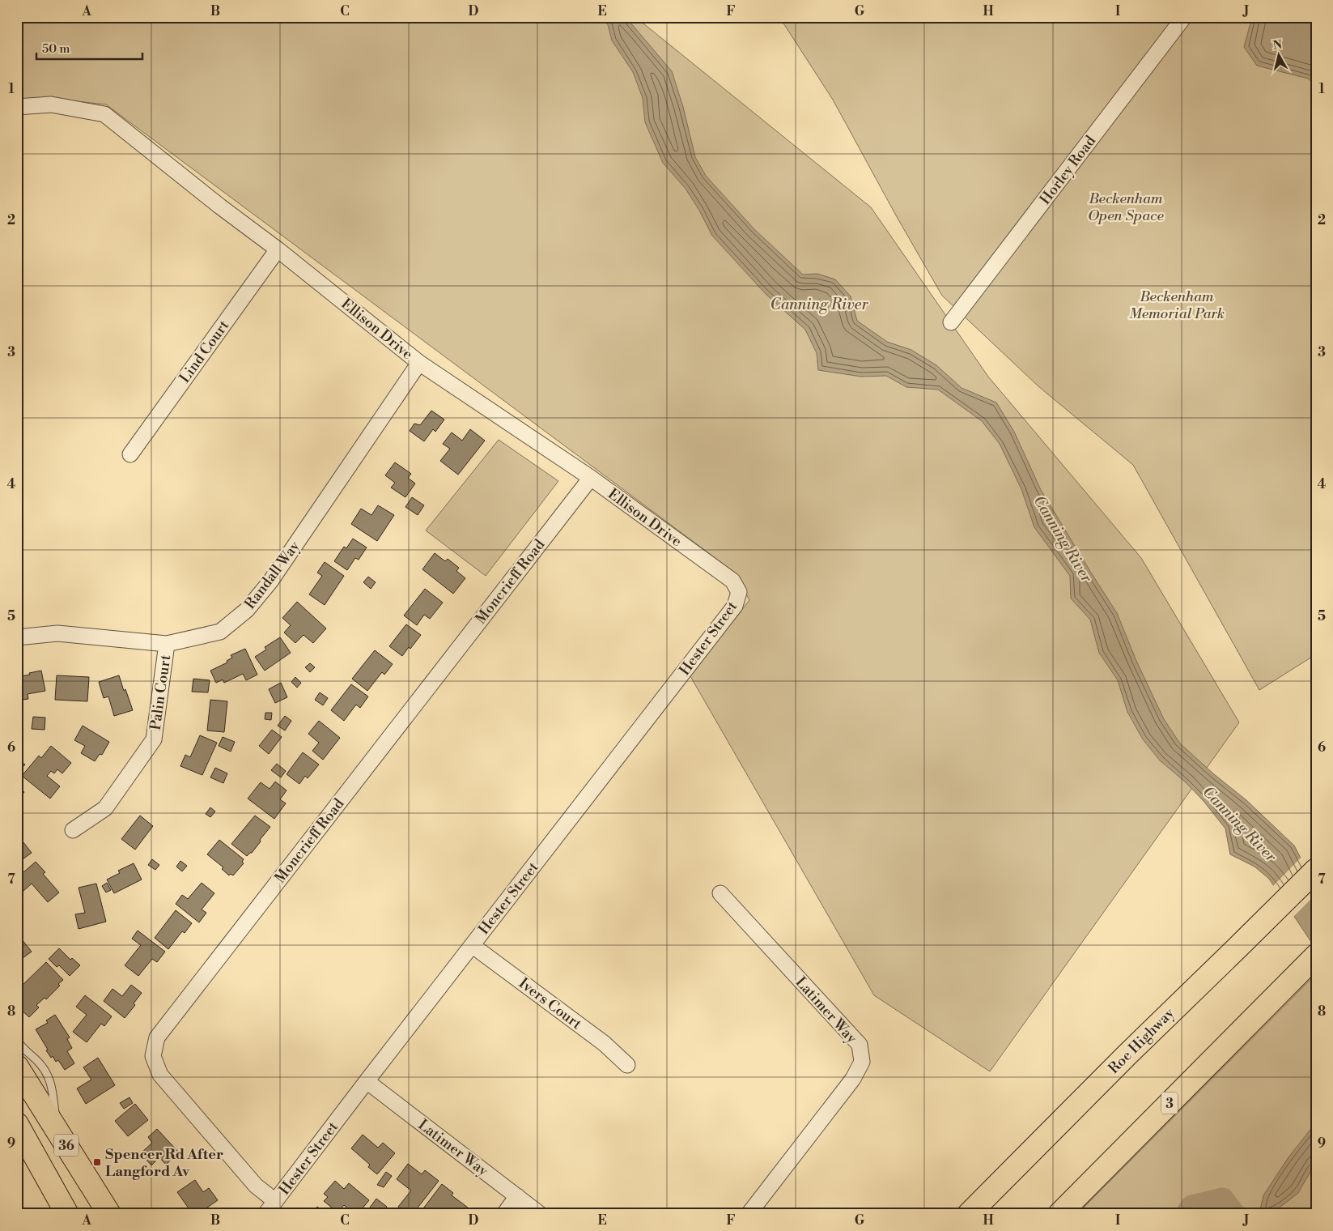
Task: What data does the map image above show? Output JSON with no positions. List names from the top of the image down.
{
  "streets": {
    "main road": ["Roe Highway", "3", "36"],
    "street": [
      "Horley Road",
      "Ellison Drive",
      "Lind Court",
      "Randall Way",
      "Moncrieff Road",
      "Hester Street",
      "Palin Court",
      "Ivers Court",
      "Latimer Way"
    ]
  },
  "crossings": [
    ["Ellison Drive", "Lind Court"],
    ["Ellison Drive", "Randall Way"],
    ["Ellison Drive", "Moncrieff Road"],
    ["Ellison Drive", "Hester Street"],
    ["Randall Way", "Palin Court"],
    ["Moncrieff Road", "Hester Street"],
    ["Hester Street", "Ivers Court"],
    ["Hester Street", "Latimer Way"]
  ],
  "water": ["Canning River"],
  "parks": ["Beckenham Open Space", "Beckenham Memorial Park"],
  "places": {
    "transit": ["Spencer Rd After Langford Av"]
  },
  "scale_bar": "50 m",
  "north": "top",
  "grid": {
    "columns": [
      "A",
      "B",
      "C",
      "D",
      "E",
      "F",
      "G",
      "H",
      "I",
      "J"
    ],
    "rows": [
      "1",
      "2",
      "3",
      "4",
      "5",
      "6",
      "7",
      "8",
      "9"
    ]
  }
}
